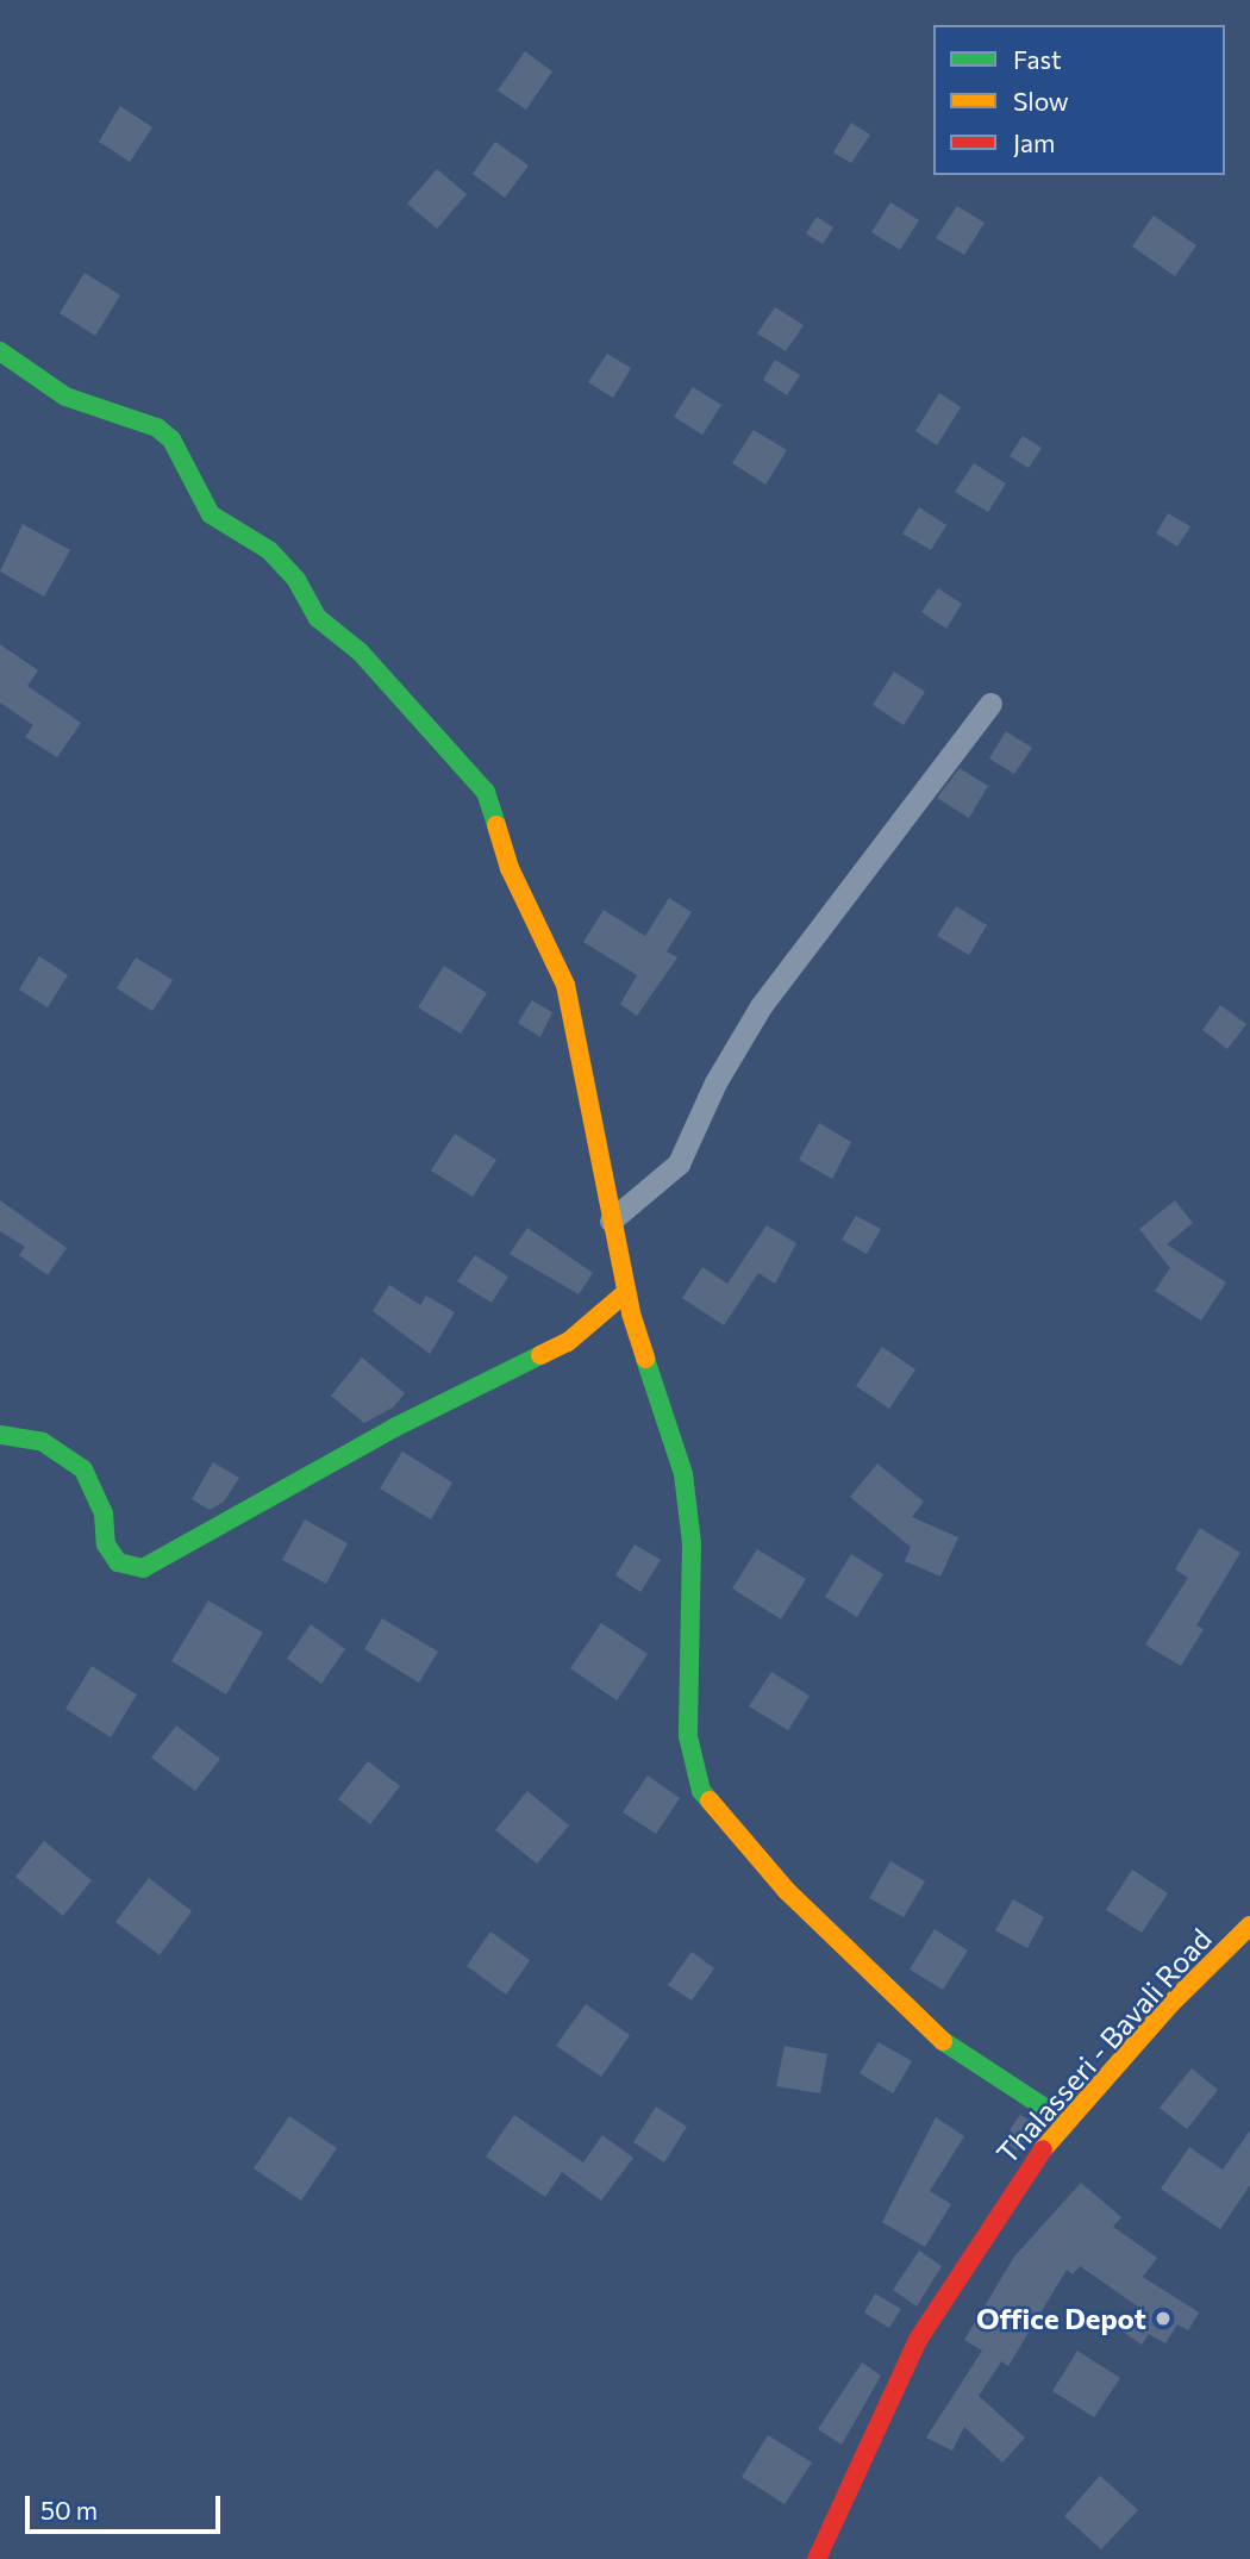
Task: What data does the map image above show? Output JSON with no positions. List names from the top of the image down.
{
  "streets": {
    "street": ["Thalasseri - Bavali Road"]
  },
  "places": ["Office Depot"],
  "legend": ["Fast", "Slow", "Jam"],
  "scale_bar": "50 m"
}
